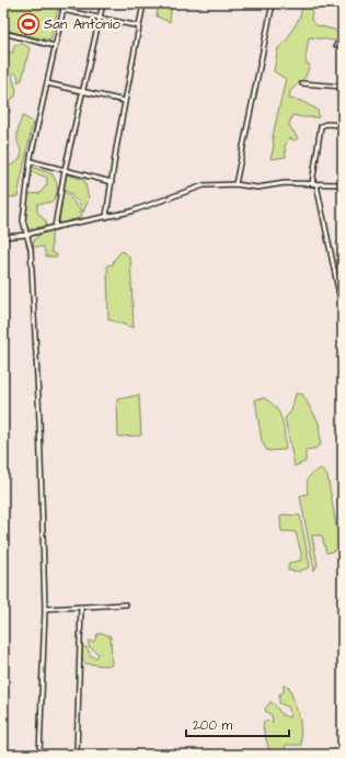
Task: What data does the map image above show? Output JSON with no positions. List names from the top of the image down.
{
  "places": {
    "sports": ["San Antonio"]
  },
  "scale_bar": "200 m"
}
